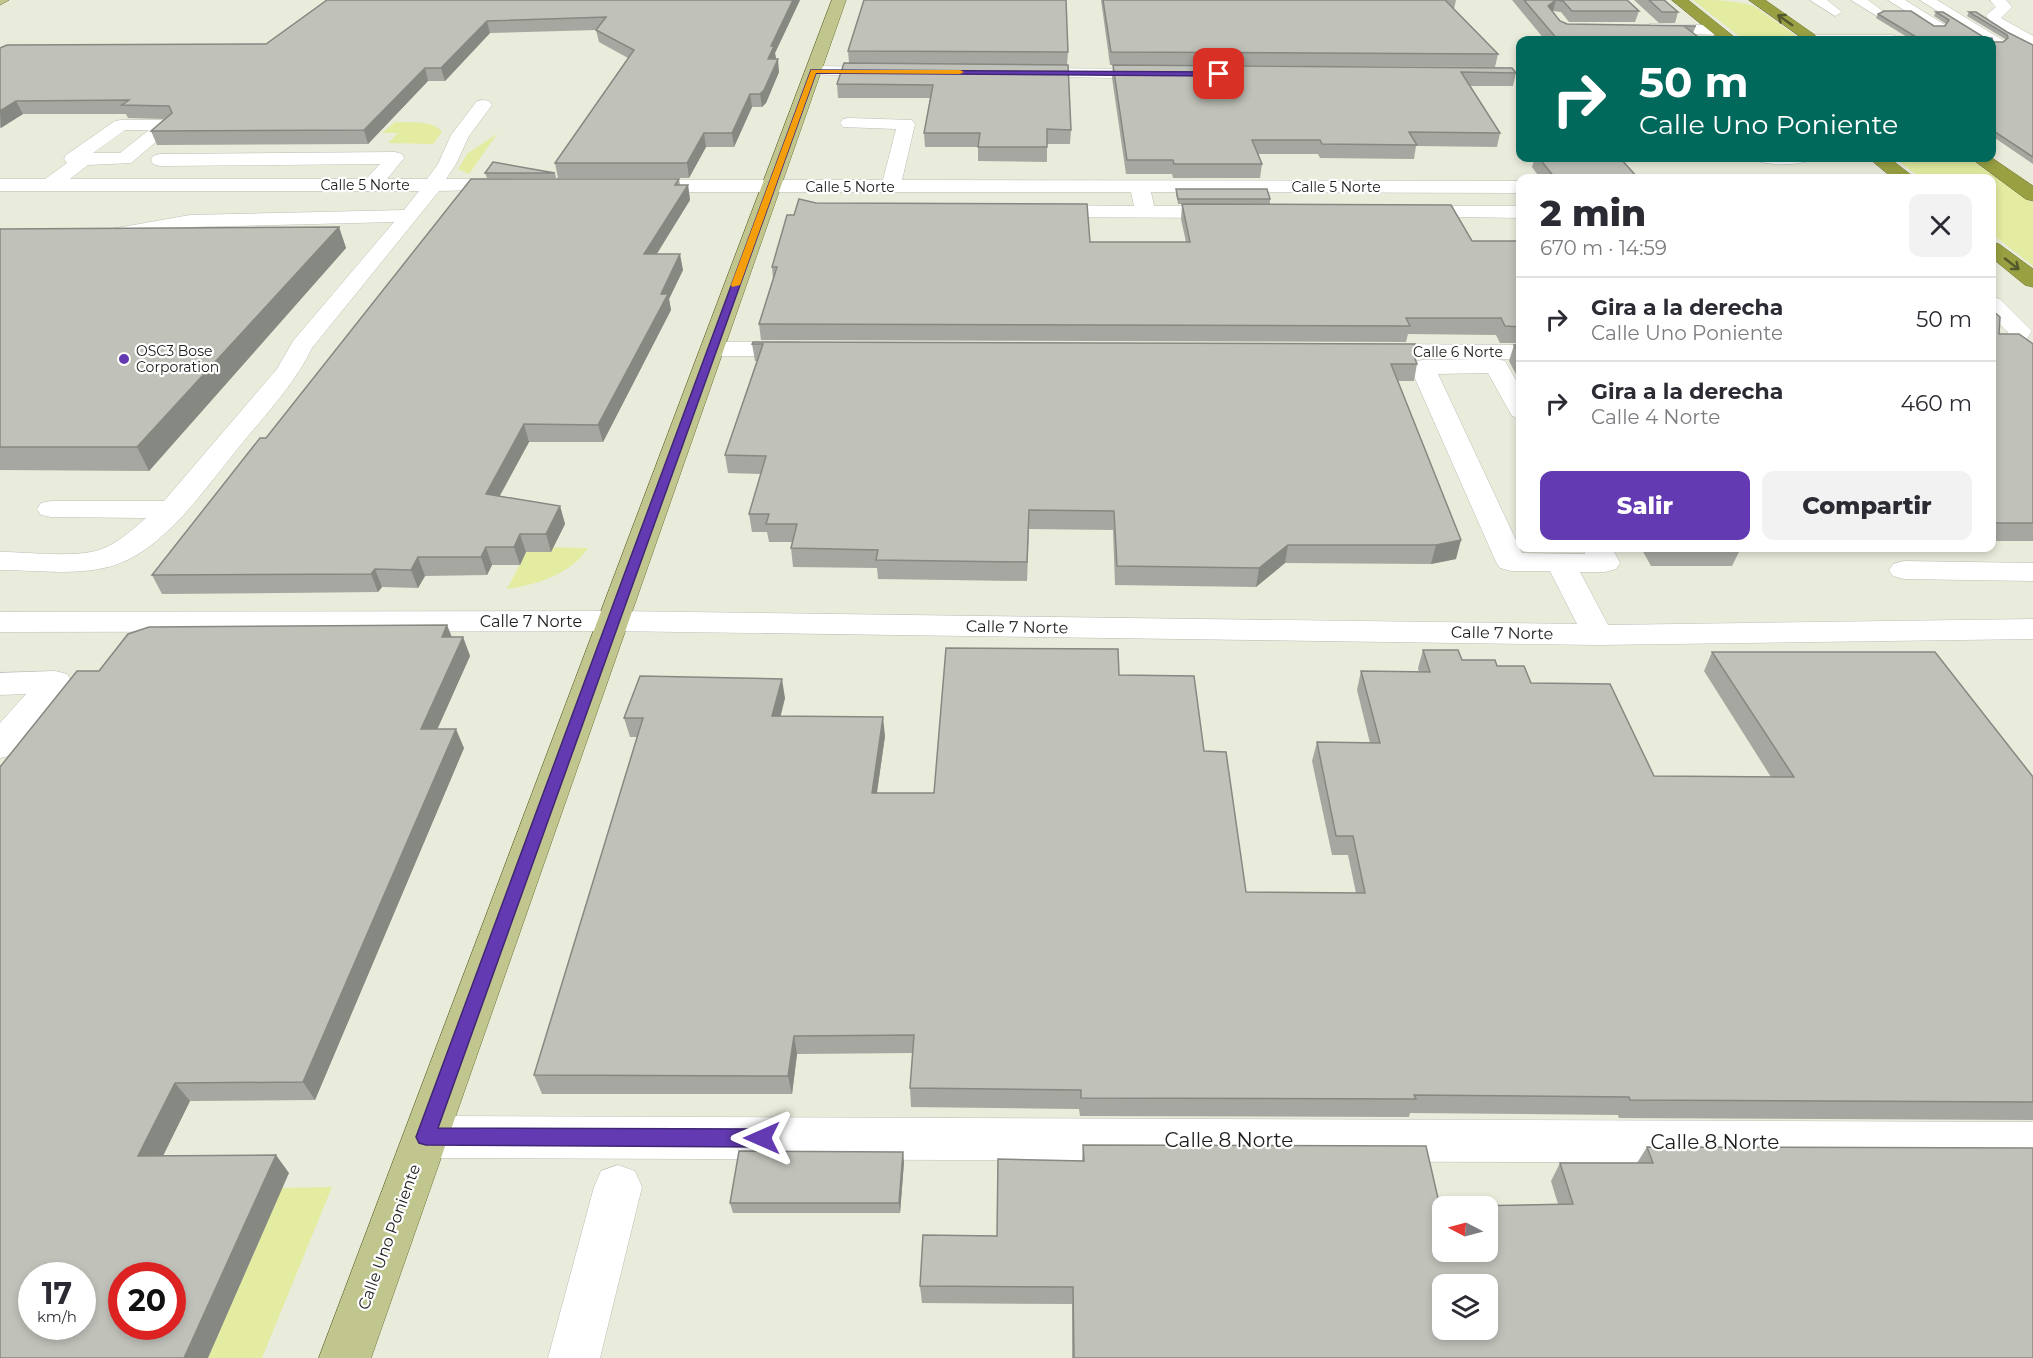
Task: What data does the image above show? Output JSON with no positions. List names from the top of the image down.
{
  "streets": {
    "main road": ["Calle Uno Poniente"],
    "street": [
      "Calle 5 Norte",
      "Calle 6 Norte",
      "Calle 7 Norte",
      "Calle 8 Norte"
    ]
  },
  "crossings": [
    ["Calle 5 Norte", "Calle Uno Poniente"],
    ["Calle 7 Norte", "Calle Uno Poniente"],
    ["Calle 8 Norte", "Calle Uno Poniente"]
  ],
  "places": ["OSC3 Bose Corporation"],
  "north": "left",
  "page": {
    "turn": ["50 m", "Calle Uno Poniente"],
    "heading": ["2 min", "670 m · 14:59"],
    "list": [
      {
        "name": "Gira a la derecha",
        "note": "Calle Uno Poniente",
        "value": "50 m"
      },
      {
        "name": "Gira a la derecha",
        "note": "Calle 4 Norte",
        "value": "460 m"
      }
    ],
    "buttons": ["Salir", "Compartir"],
    "speed": "17 km/h",
    "limit": "20"
  }
}
